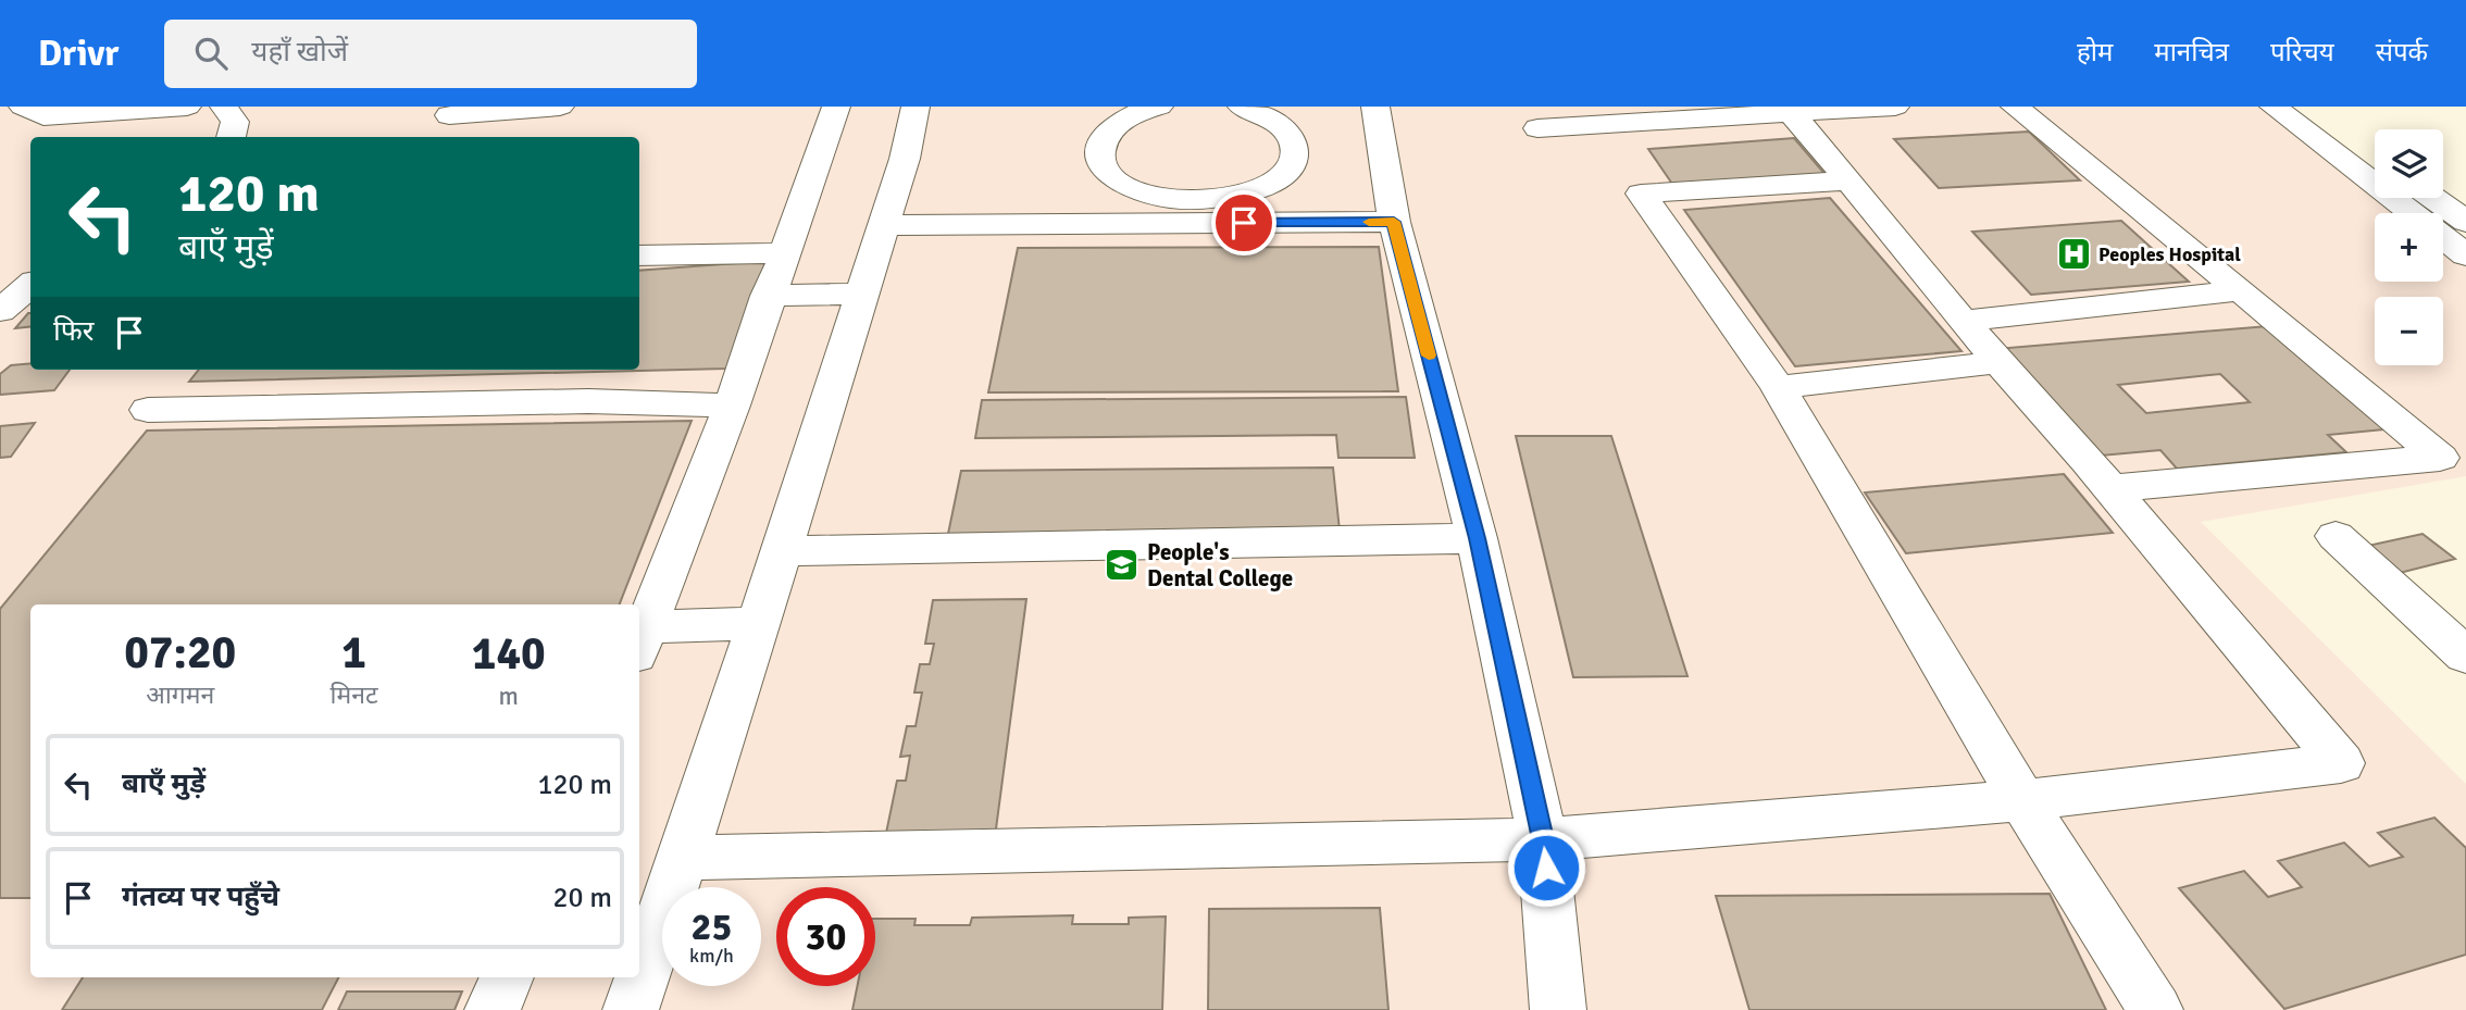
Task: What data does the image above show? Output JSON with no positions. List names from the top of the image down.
{
  "places": {
    "hospital": ["Peoples Hospital"],
    "school or university": ["People's Dental College"]
  },
  "page": {
    "header": "Drivr",
    "search": "यहाँ खोजें",
    "nav": [
      "होम",
      "मानचित्र",
      "परिचय",
      "संपर्क"
    ],
    "map_buttons": ["+", "−"],
    "turn": ["120 m", "बाएँ मुड़ें"],
    "then": "फिर",
    "eta": [
      "07:20",
      "आगमन",
      "1",
      "मिनट",
      "140",
      "m"
    ],
    "list": [
      {
        "name": "बाएँ मुड़ें",
        "value": "120 m"
      },
      {
        "name": "गंतव्य पर पहुँचे",
        "value": "20 m"
      }
    ],
    "speed": "25 km/h",
    "limit": "30"
  }
}
